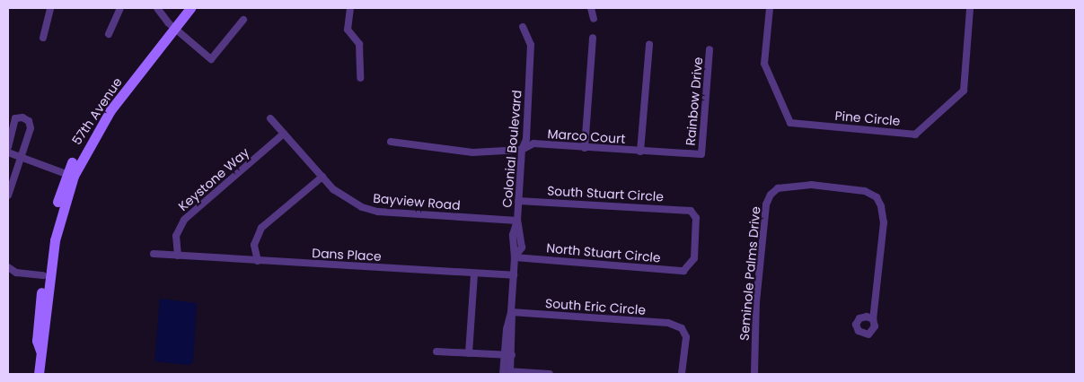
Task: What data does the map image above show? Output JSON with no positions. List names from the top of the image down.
{
  "streets": {
    "street": [
      "Rainbow Drive",
      "57th Avenue",
      "Pine Circle",
      "Marco Court",
      "Colonial Boulevard",
      "Keystone Way",
      "South Stuart Circle",
      "Bayview Road",
      "North Stuart Circle",
      "Dans Place",
      "Seminole Palms Drive",
      "South Eric Circle"
    ]
  },
  "crossings": [
    ["Rainbow Drive", "Marco Court"],
    ["Marco Court", "Colonial Boulevard"],
    ["Colonial Boulevard", "South Stuart Circle"],
    ["Colonial Boulevard", "Bayview Road"],
    ["Colonial Boulevard", "North Stuart Circle"],
    ["Colonial Boulevard", "Dans Place"],
    ["Colonial Boulevard", "South Eric Circle"],
    ["Keystone Way", "Bayview Road"],
    ["Keystone Way", "Dans Place"],
    ["South Stuart Circle", "North Stuart Circle"]
  ]
}
